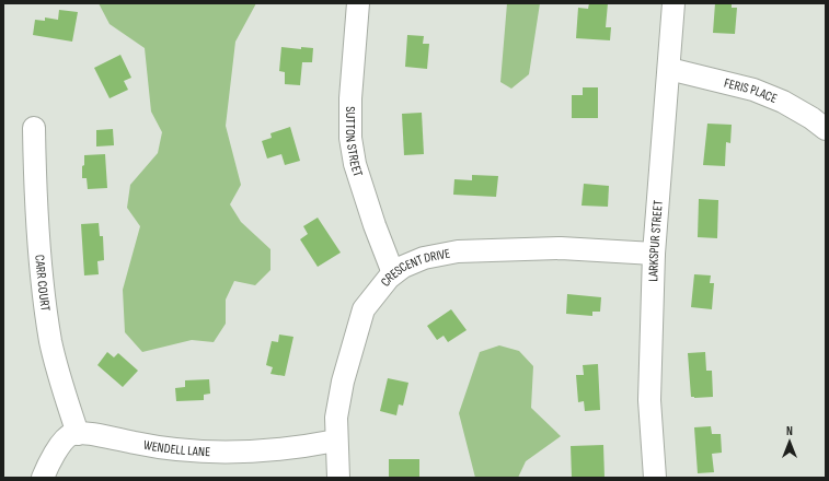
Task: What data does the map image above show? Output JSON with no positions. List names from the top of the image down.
{
  "streets": {
    "street": [
      "FERIS PLACE",
      "SUTTON STREET",
      "LARKSPUR STREET",
      "CRESCENT DRIVE",
      "CARR COURT",
      "WENDELL LANE"
    ]
  },
  "crossings": [
    ["FERIS PLACE", "LARKSPUR STREET"],
    ["SUTTON STREET", "CRESCENT DRIVE"],
    ["LARKSPUR STREET", "CRESCENT DRIVE"],
    ["CRESCENT DRIVE", "WENDELL LANE"],
    ["CARR COURT", "WENDELL LANE"]
  ],
  "north": "top"
}
